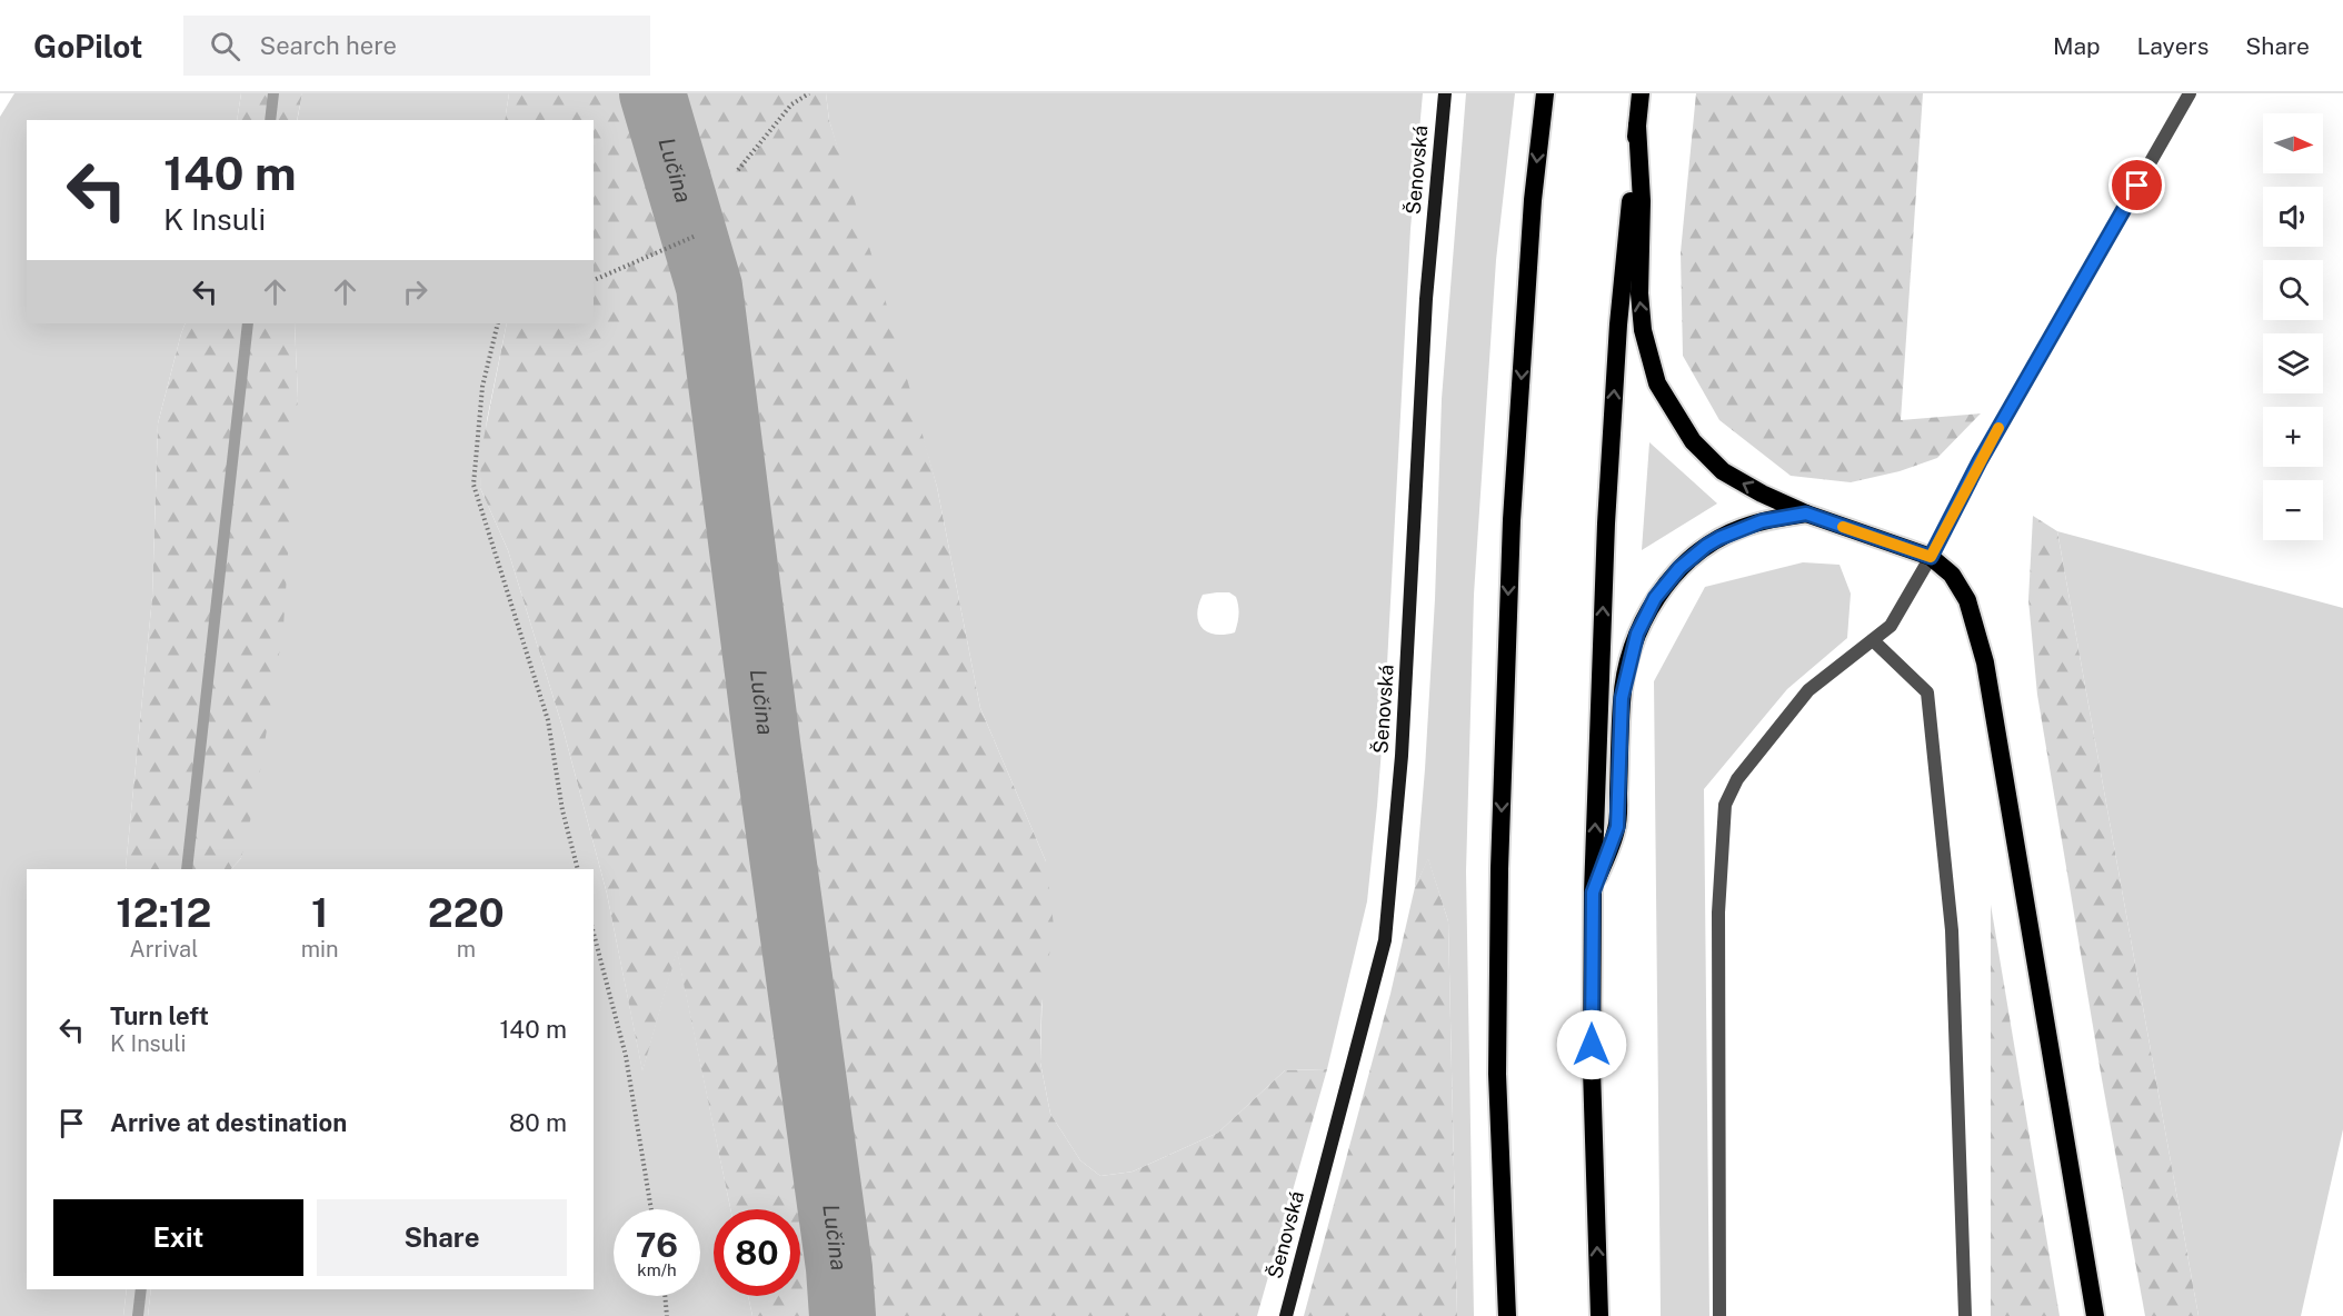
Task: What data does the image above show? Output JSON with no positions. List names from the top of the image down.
{
  "streets": {
    "main road": ["Šenovská"]
  },
  "water": ["Lučina"],
  "north": "right",
  "page": {
    "header": "GoPilot",
    "search": "Search here",
    "nav": ["Map", "Layers", "Share"],
    "map_buttons": ["+", "−"],
    "turn": ["140 m", "K Insuli"],
    "eta": [
      "12:12",
      "Arrival",
      "1",
      "min",
      "220",
      "m"
    ],
    "list": [
      {
        "name": "Turn left",
        "note": "K Insuli",
        "value": "140 m"
      },
      {
        "name": "Arrive at destination",
        "value": "80 m"
      }
    ],
    "buttons": ["Exit", "Share"],
    "speed": "76 km/h",
    "limit": "80"
  }
}
